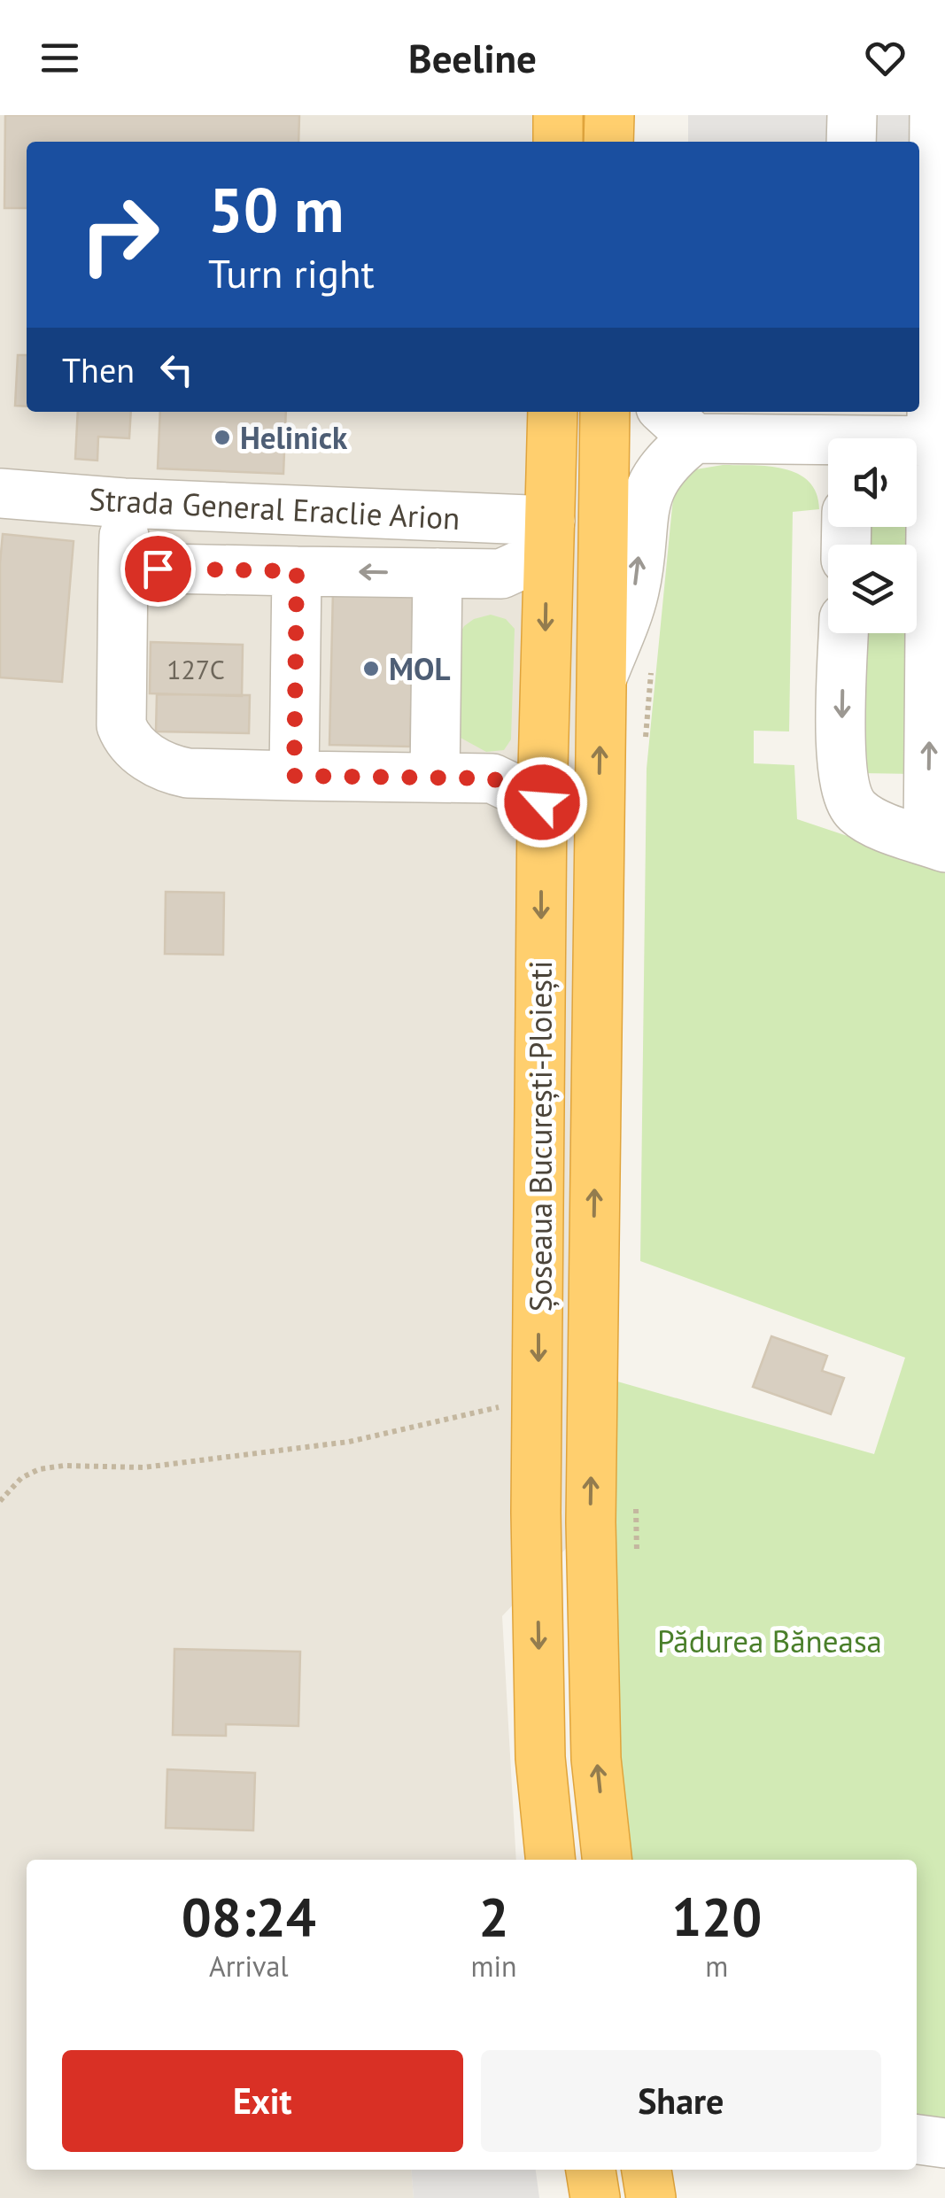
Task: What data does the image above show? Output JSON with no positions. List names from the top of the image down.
{
  "streets": {
    "highway": ["Șoseaua București-Ploiești"],
    "street": ["Strada General Eraclie Arion"]
  },
  "crossings": [
    ["Strada General Eraclie Arion", "Șoseaua București-Ploiești"]
  ],
  "parks": ["Pădurea Băneasa"],
  "places": ["Helinick", "MOL"],
  "house_numbers": ["127C"],
  "page": {
    "header": "Beeline",
    "turn": ["50 m", "Turn right"],
    "then": "Then",
    "eta": [
      "08:24",
      "Arrival",
      "2",
      "min",
      "120",
      "m"
    ],
    "buttons": ["Exit", "Share"]
  }
}
